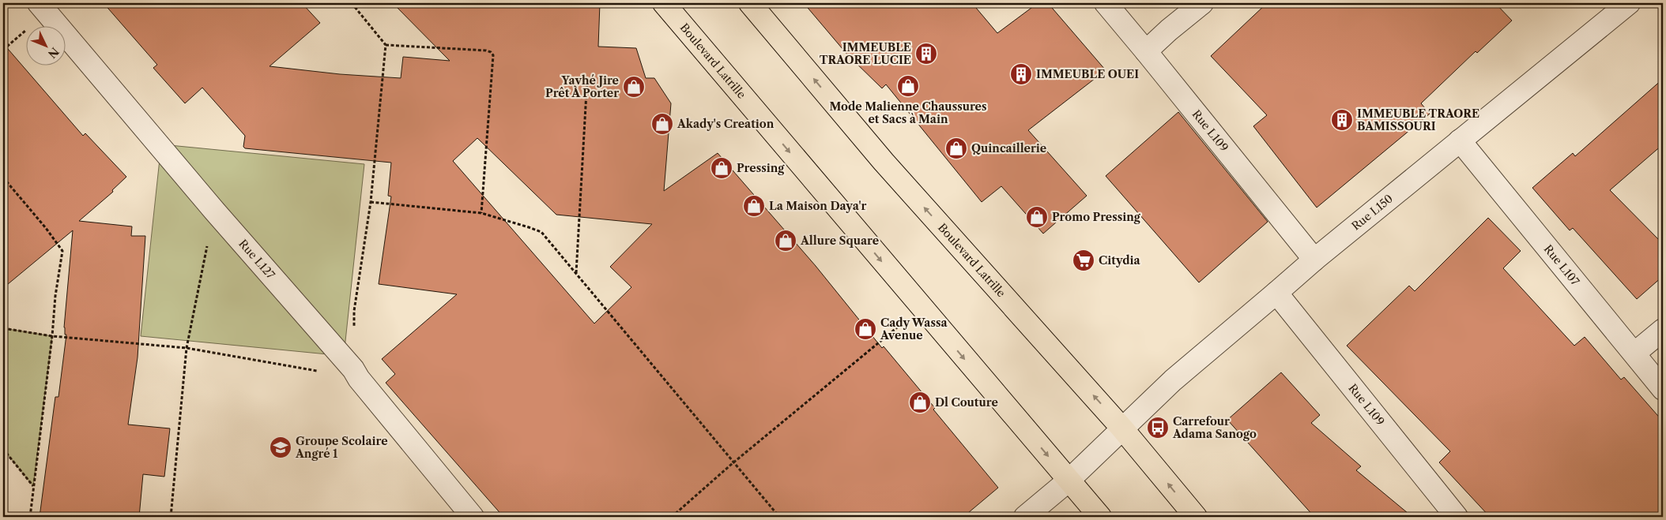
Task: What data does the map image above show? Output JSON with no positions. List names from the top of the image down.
{
  "streets": {
    "main road": ["Boulevard Latrille"],
    "street": [
      "Rue L109",
      "Rue L150",
      "Rue L127",
      "Rue L107"
    ]
  },
  "crossings": [
    ["Boulevard Latrille", "Rue L150"],
    ["Rue L109", "Rue L150"],
    ["Rue L150", "Rue L107"]
  ],
  "places": {
    "building": ["IMMEUBLE TRAORE LUCIE", "IMMEUBLE OUEI", "IMMEUBLE TRAORE BAMISSOURI"],
    "shop": [
      "Mode Malienne Chaussures et Sacs à Main",
      "Yavhé Jire Prêt À Porter",
      "Akady's Creation",
      "Quincaillerie",
      "Pressing",
      "La Maison Daya'r",
      "Promo Pressing",
      "Allure Square",
      "Cady Wassa Avenue",
      "Dl Couture"
    ],
    "supermarket": ["Citydia"],
    "bus stop": ["Carrefour Adama Sanogo"],
    "school or university": ["Groupe Scolaire Angré 1"]
  },
  "north": "bottom right"
}
